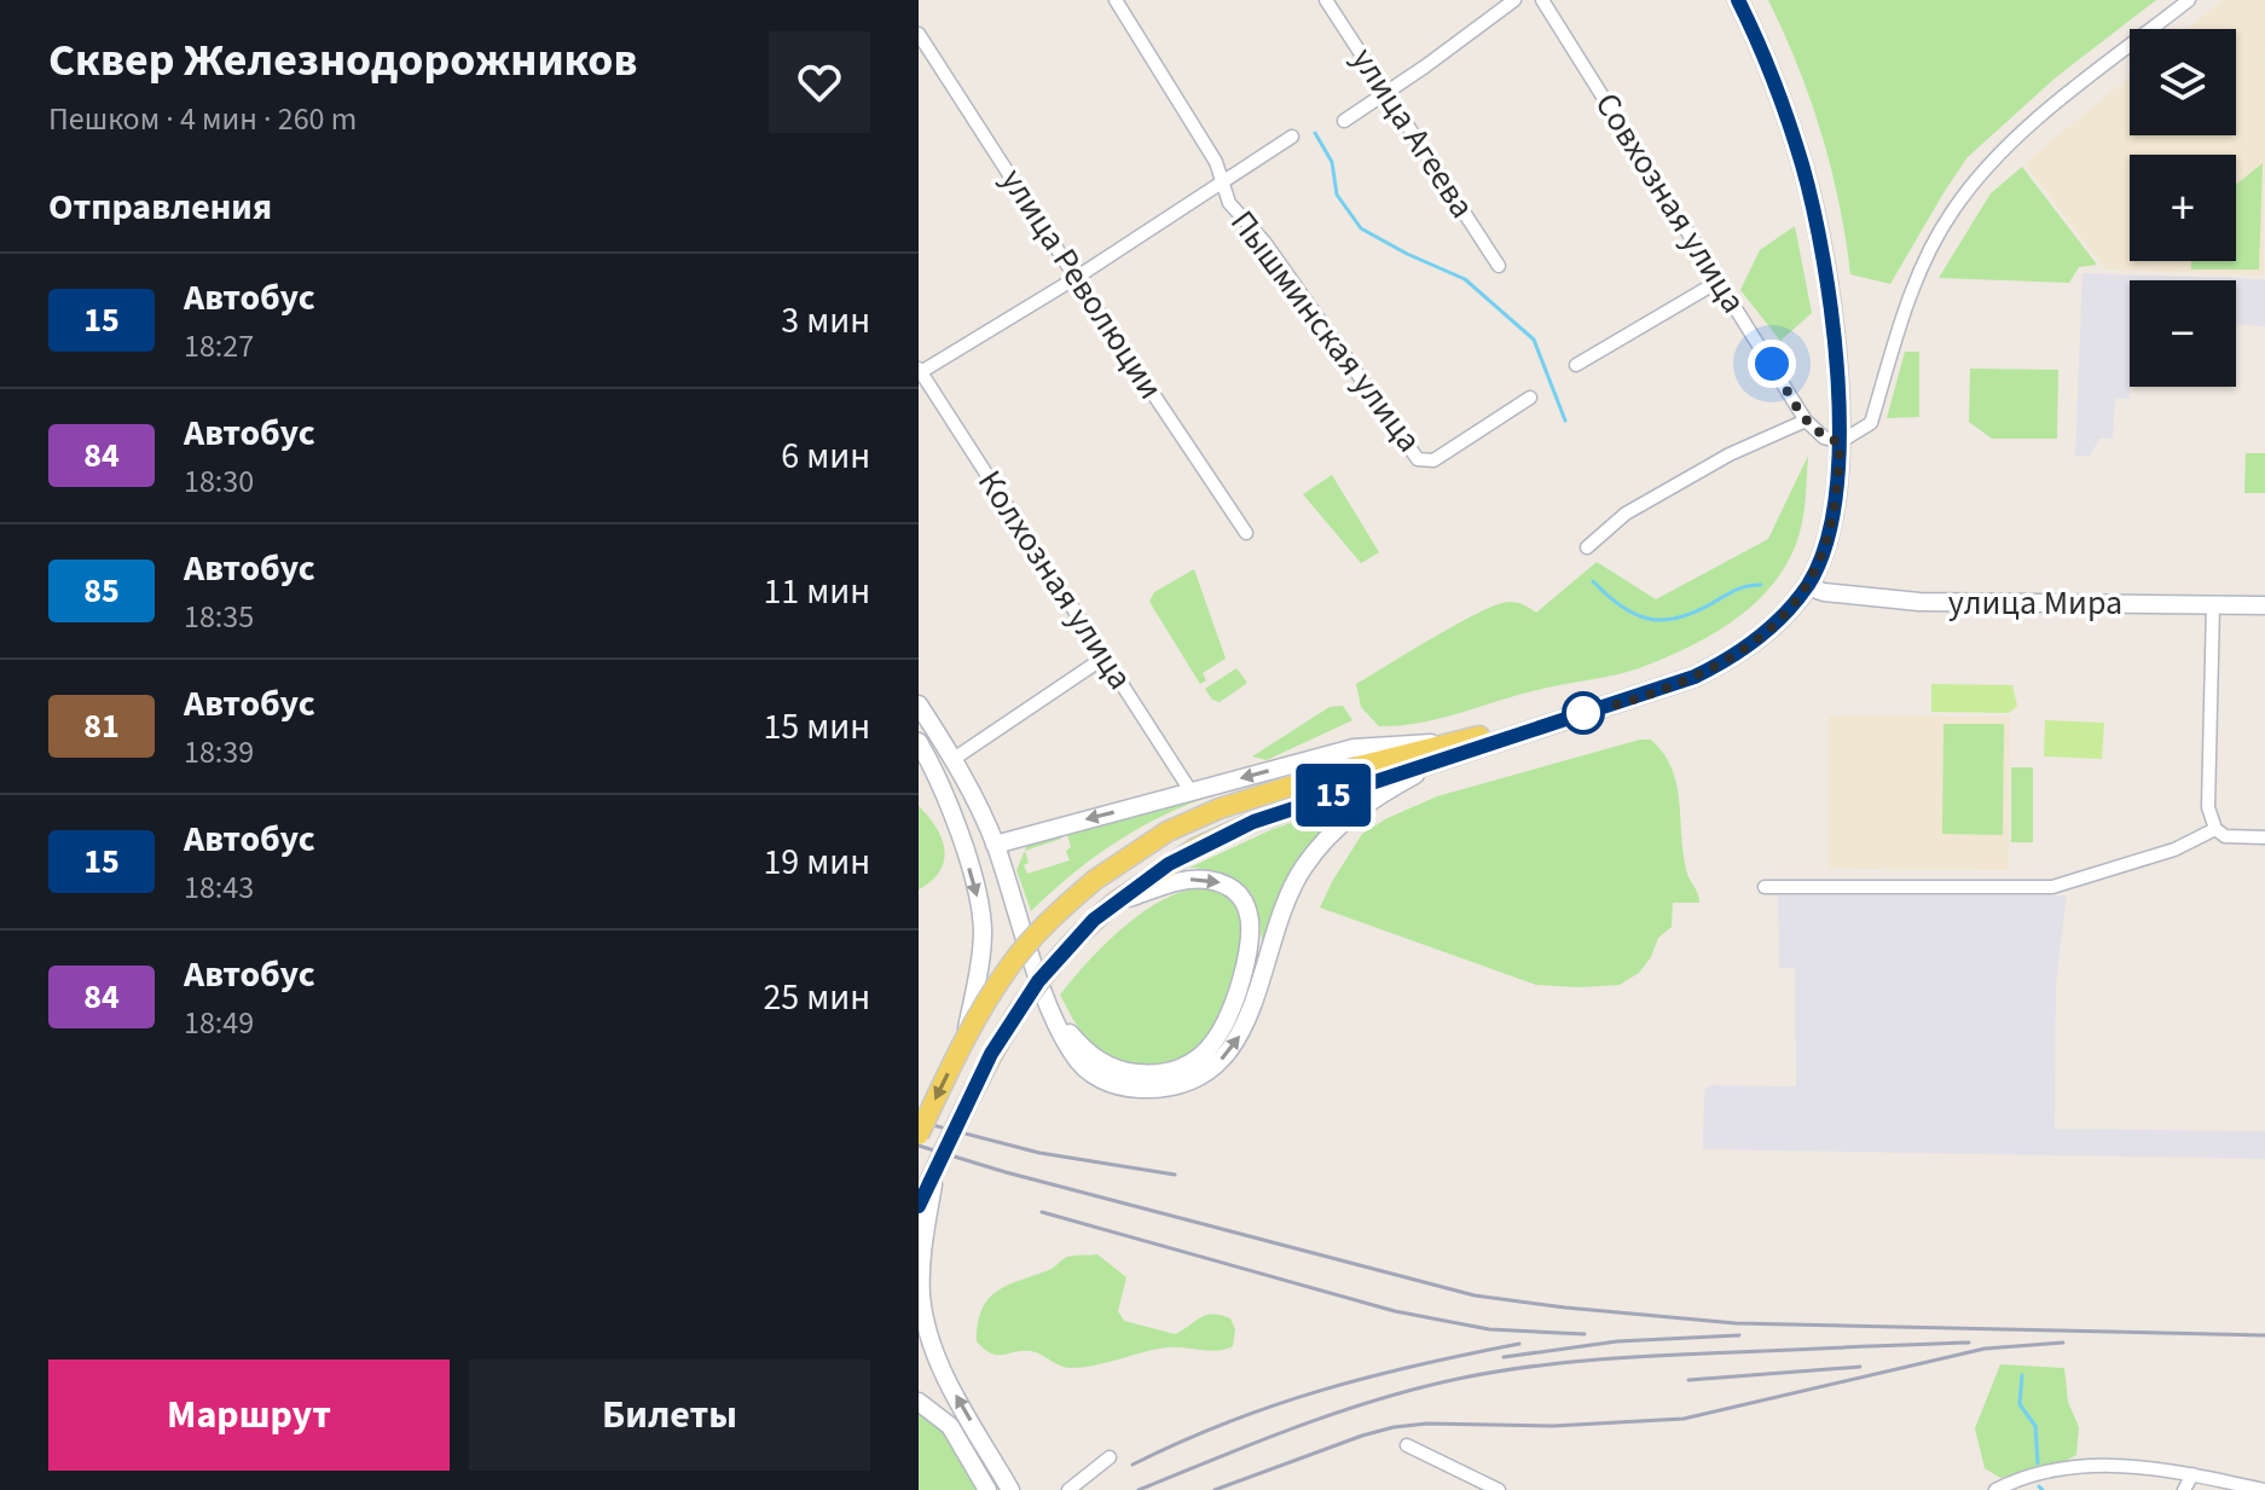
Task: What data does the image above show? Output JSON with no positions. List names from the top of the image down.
{
  "streets": {
    "street": [
      "улица Агеева",
      "Совхозная улица",
      "улица Революции",
      "Пышминская улица",
      "Колхозная улица",
      "улица Мира"
    ]
  },
  "lines": ["bus line 15"],
  "page": {
    "heading": [
      ["Сквер Железнодорожников", "Пешком · 4 мин · 260 m"],
      "Отправления"
    ],
    "on_map": "15",
    "map_buttons": ["+", "−"],
    "list": [
      {
        "mark": "15",
        "name": "Автобус",
        "note": "18:27",
        "value": "3 мин"
      },
      {
        "mark": "84",
        "name": "Автобус",
        "note": "18:30",
        "value": "6 мин"
      },
      {
        "mark": "85",
        "name": "Автобус",
        "note": "18:35",
        "value": "11 мин"
      },
      {
        "mark": "81",
        "name": "Автобус",
        "note": "18:39",
        "value": "15 мин"
      },
      {
        "mark": "15",
        "name": "Автобус",
        "note": "18:43",
        "value": "19 мин"
      },
      {
        "mark": "84",
        "name": "Автобус",
        "note": "18:49",
        "value": "25 мин"
      }
    ],
    "buttons": ["Маршрут", "Билеты"]
  }
}
